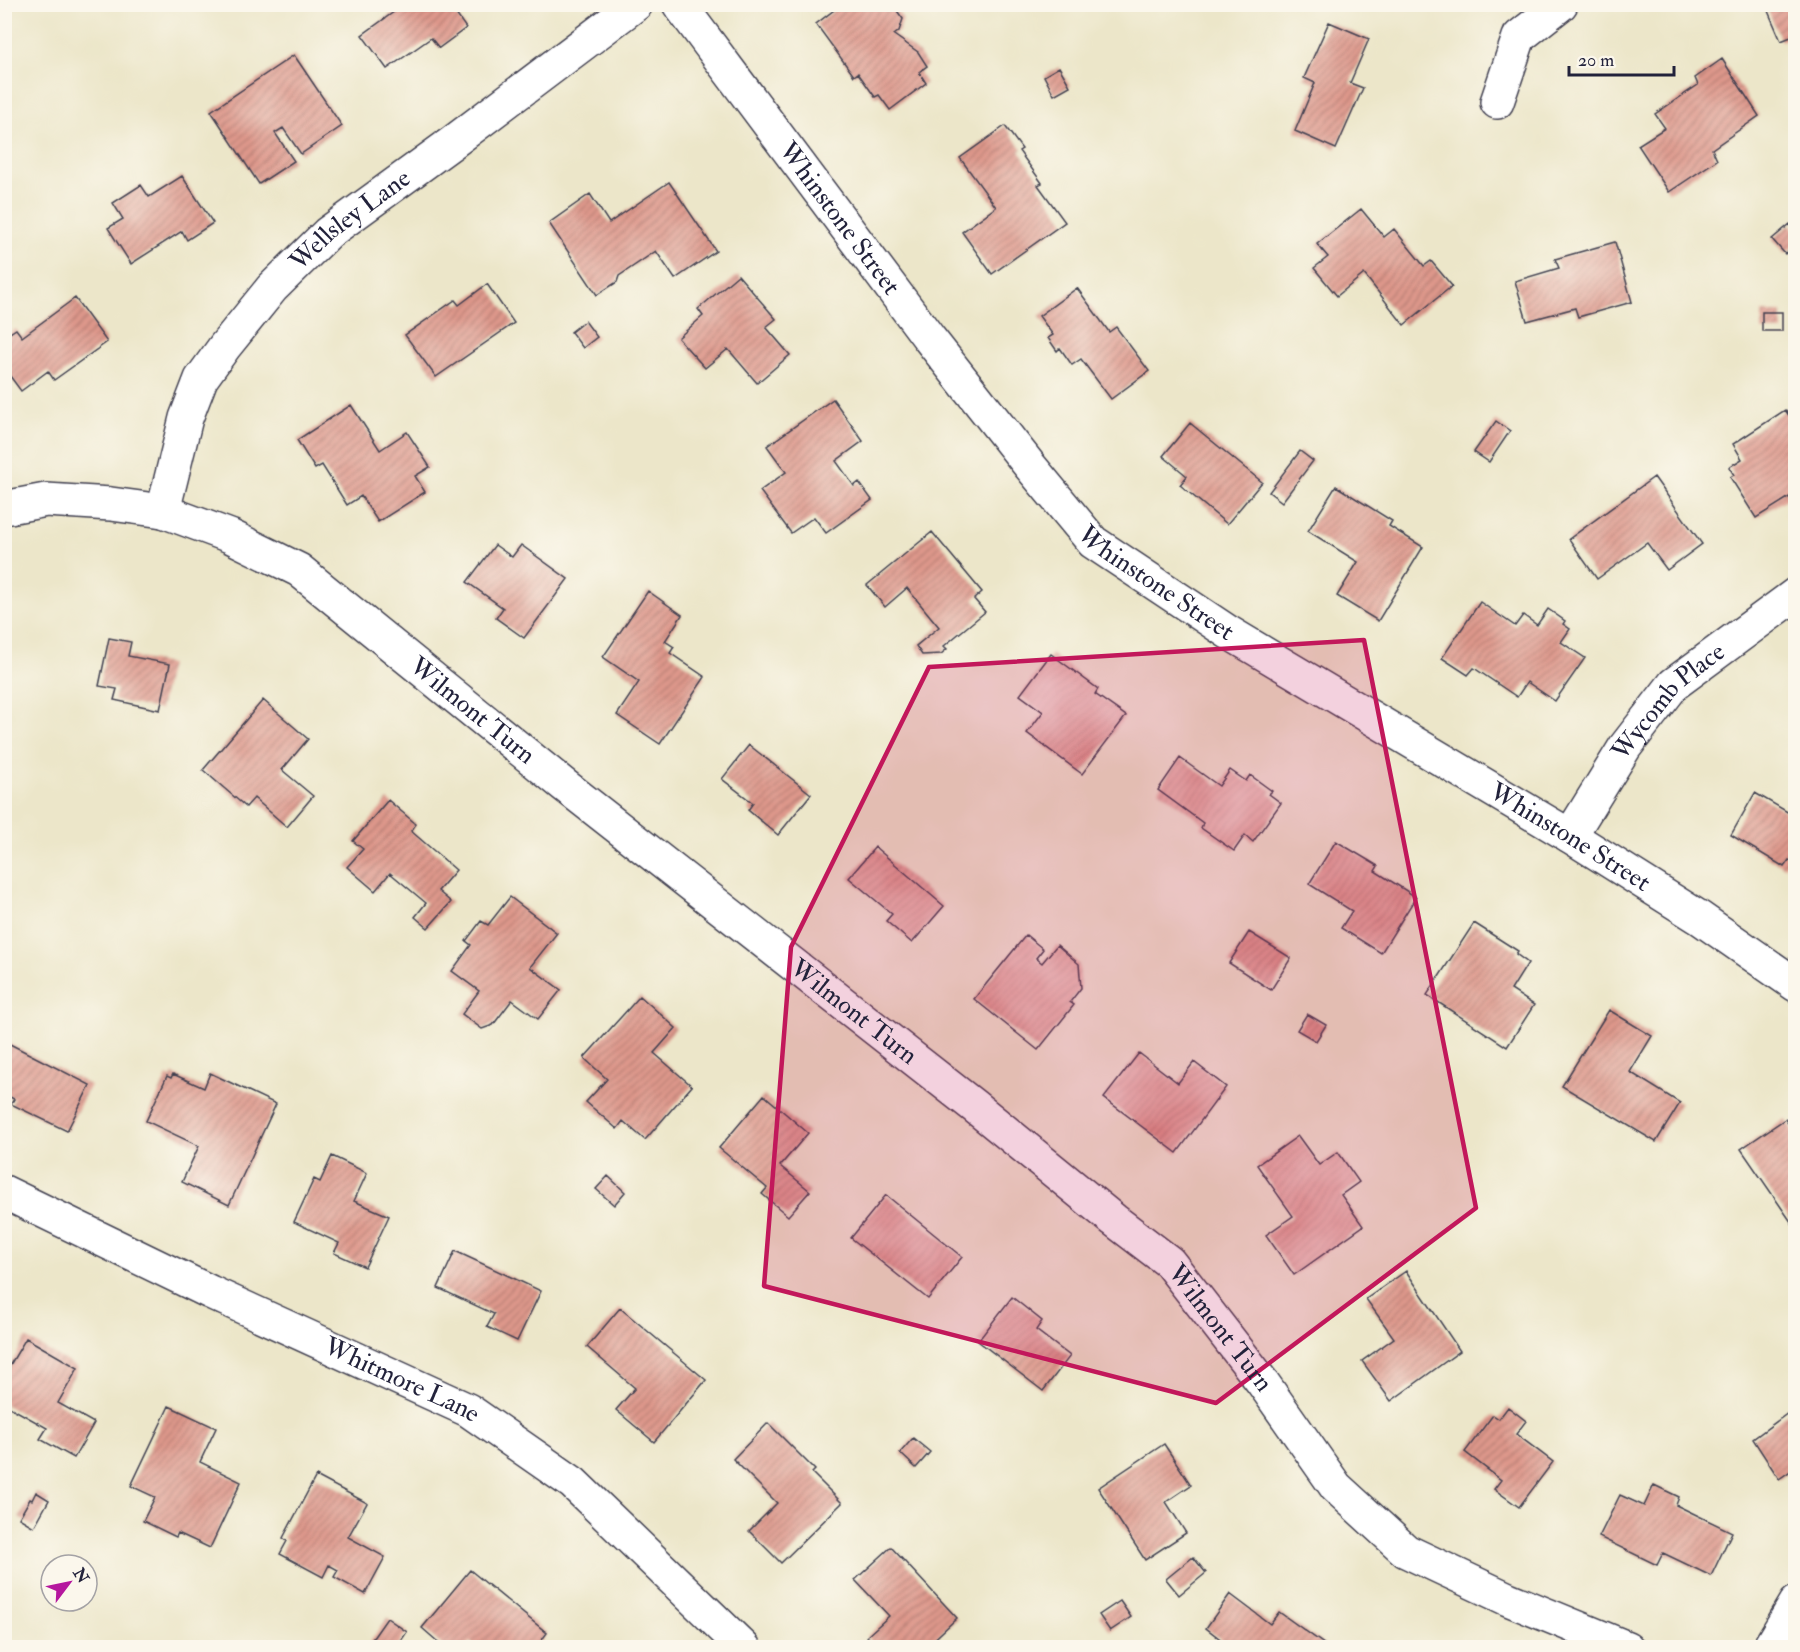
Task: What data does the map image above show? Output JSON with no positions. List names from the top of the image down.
{
  "streets": {
    "street": [
      "Whinstone Street",
      "Wellsley Lane",
      "Wycomb Place",
      "Wilmont Turn",
      "Whitmore Lane"
    ]
  },
  "crossings": [
    ["Whinstone Street", "Wycomb Place"],
    ["Wellsley Lane", "Wilmont Turn"]
  ],
  "scale_bar": "20 m",
  "north": "top right"
}
